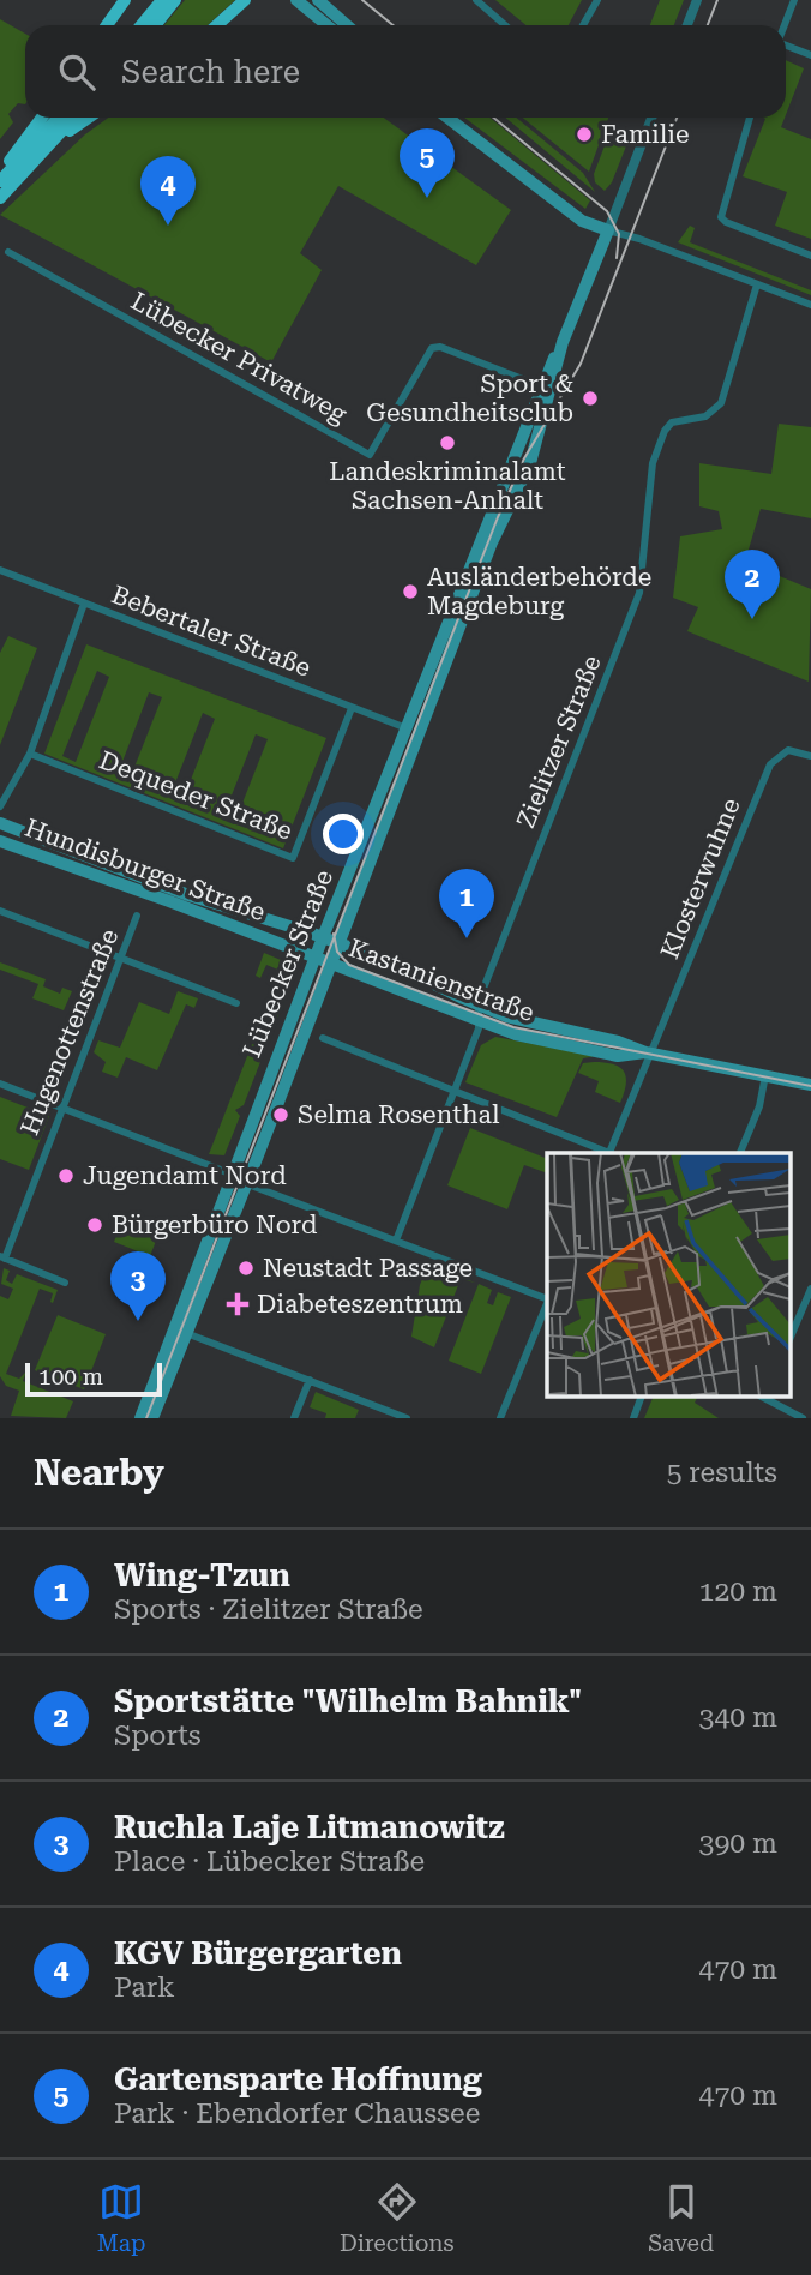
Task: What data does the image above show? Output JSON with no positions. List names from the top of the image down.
{
  "streets": {
    "main road": ["Hundisburger Straße", "Lübecker Straße", "Kastanienstraße"],
    "street": [
      "Lübecker Privatweg",
      "Bebertaler Straße",
      "Zielitzer Straße",
      "Dequeder Straße",
      "Klosterwuhne",
      "Hugenottenstraße"
    ]
  },
  "crossings": [
    ["Lübecker Privatweg", "Lübecker Straße"],
    ["Bebertaler Straße", "Dequeder Straße"],
    ["Bebertaler Straße", "Lübecker Straße"],
    ["Zielitzer Straße", "Kastanienstraße"],
    ["Hundisburger Straße", "Lübecker Straße"],
    ["Hundisburger Straße", "Kastanienstraße"],
    ["Klosterwuhne", "Kastanienstraße"],
    ["Lübecker Straße", "Kastanienstraße"]
  ],
  "places": {
    "other": [
      "Familie",
      "Sport & Gesundheitsclub",
      "Landeskriminalamt Sachsen-Anhalt",
      "Ausländerbehörde Magdeburg",
      "Selma Rosenthal",
      "Jugendamt Nord",
      "Bürgerbüro Nord",
      "Neustadt Passage"
    ],
    "health": ["Diabeteszentrum"]
  },
  "scale_bar": "100 m",
  "page": {
    "search": "Search here",
    "pins": [
      "5",
      "4",
      "2",
      "1",
      "3"
    ],
    "scale": "100 m",
    "heading": ["Nearby", "5 results"],
    "list": [
      {
        "mark": "1",
        "name": "Wing-Tzun",
        "note": "Sports · Zielitzer Straße",
        "value": "120 m"
      },
      {
        "mark": "2",
        "name": "Sportstätte \"Wilhelm Bahnik\"",
        "note": "Sports",
        "value": "340 m"
      },
      {
        "mark": "3",
        "name": "Ruchla Laje Litmanowitz",
        "note": "Place · Lübecker Straße",
        "value": "390 m"
      },
      {
        "mark": "4",
        "name": "KGV Bürgergarten",
        "note": "Park",
        "value": "470 m"
      },
      {
        "mark": "5",
        "name": "Gartensparte Hoffnung",
        "note": "Park · Ebendorfer Chaussee",
        "value": "470 m"
      }
    ],
    "nav": ["Map", "Directions", "Saved"]
  }
}
